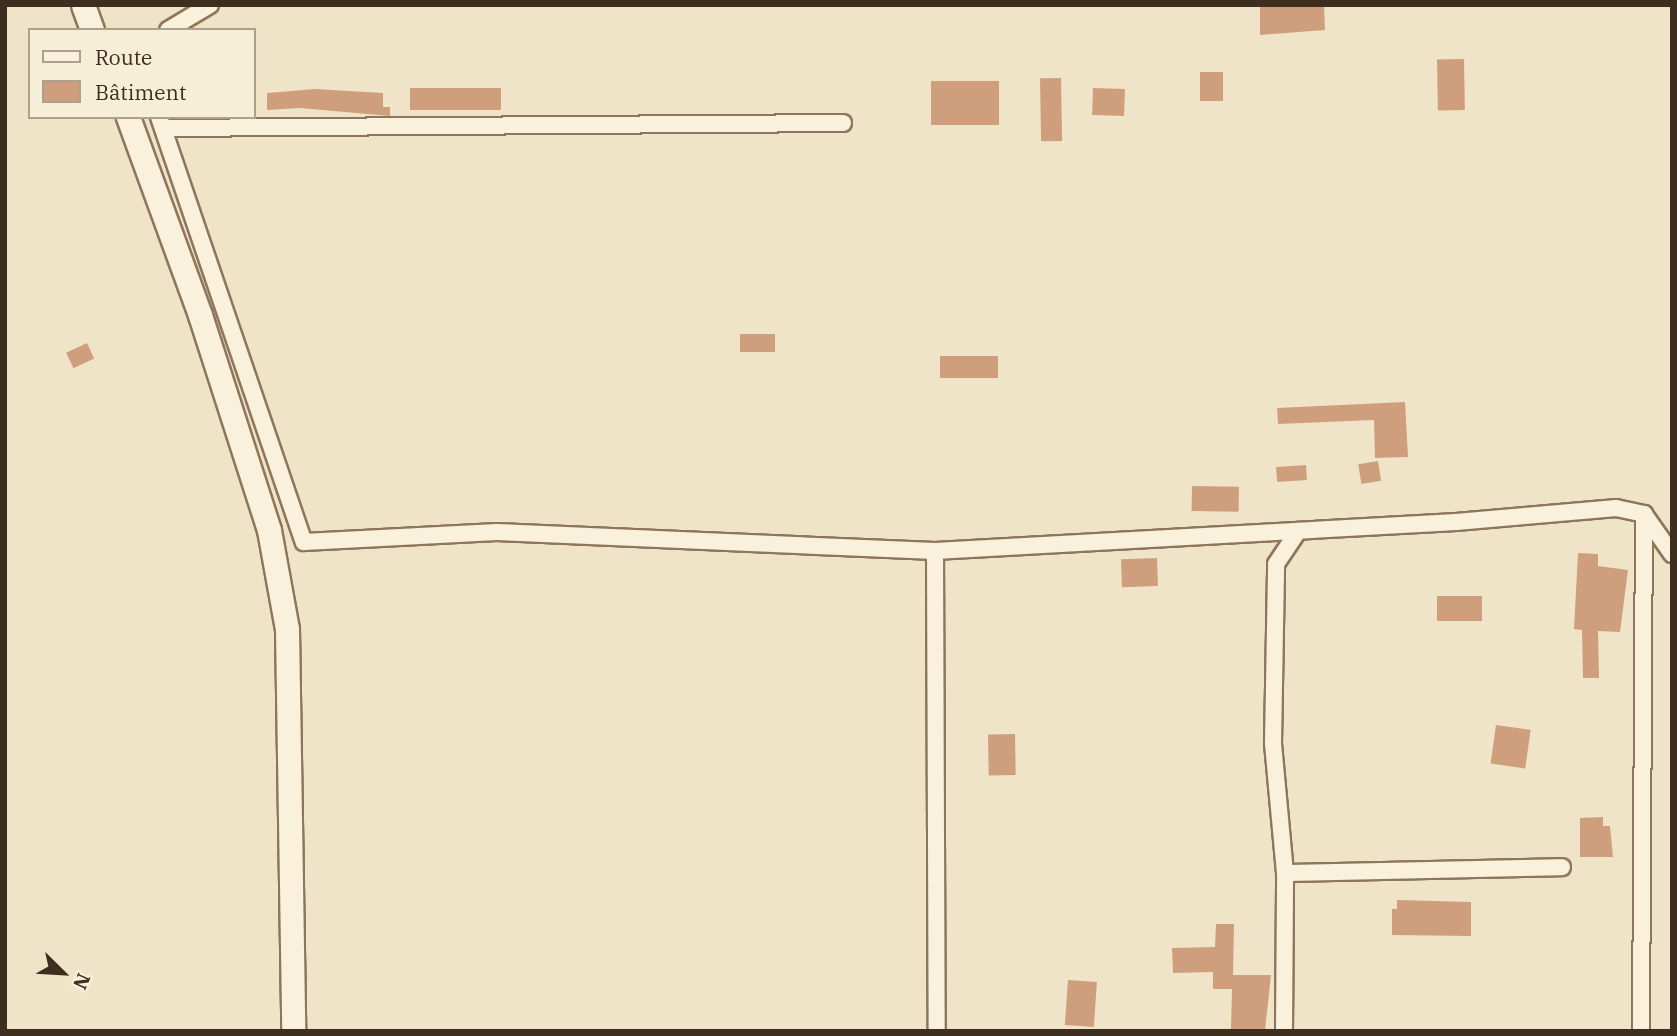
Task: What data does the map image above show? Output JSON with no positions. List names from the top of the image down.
{
  "legend": ["Route", "Bâtiment"],
  "north": "bottom right"
}
